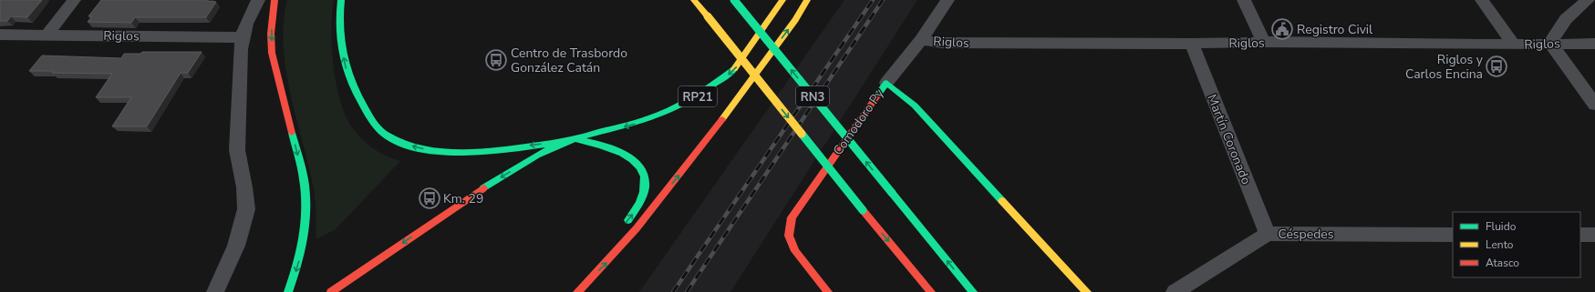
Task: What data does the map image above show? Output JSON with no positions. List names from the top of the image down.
{
  "streets": {
    "main road": ["RP21", "RN3", "Comodoro Py"],
    "street": ["Riglos", "Martín Coronado", "Céspedes"]
  },
  "crossings": [
    ["Riglos", "Comodoro Py"],
    ["Riglos", "Martín Coronado"],
    ["Martín Coronado", "Céspedes"]
  ],
  "places": {
    "public building": ["Registro Civil"],
    "bus stop": ["Centro de Trasbordo González Catán", "Riglos y Carlos Encina", "Km. 29"]
  },
  "legend": ["Fluido", "Lento", "Atasco"]
}
